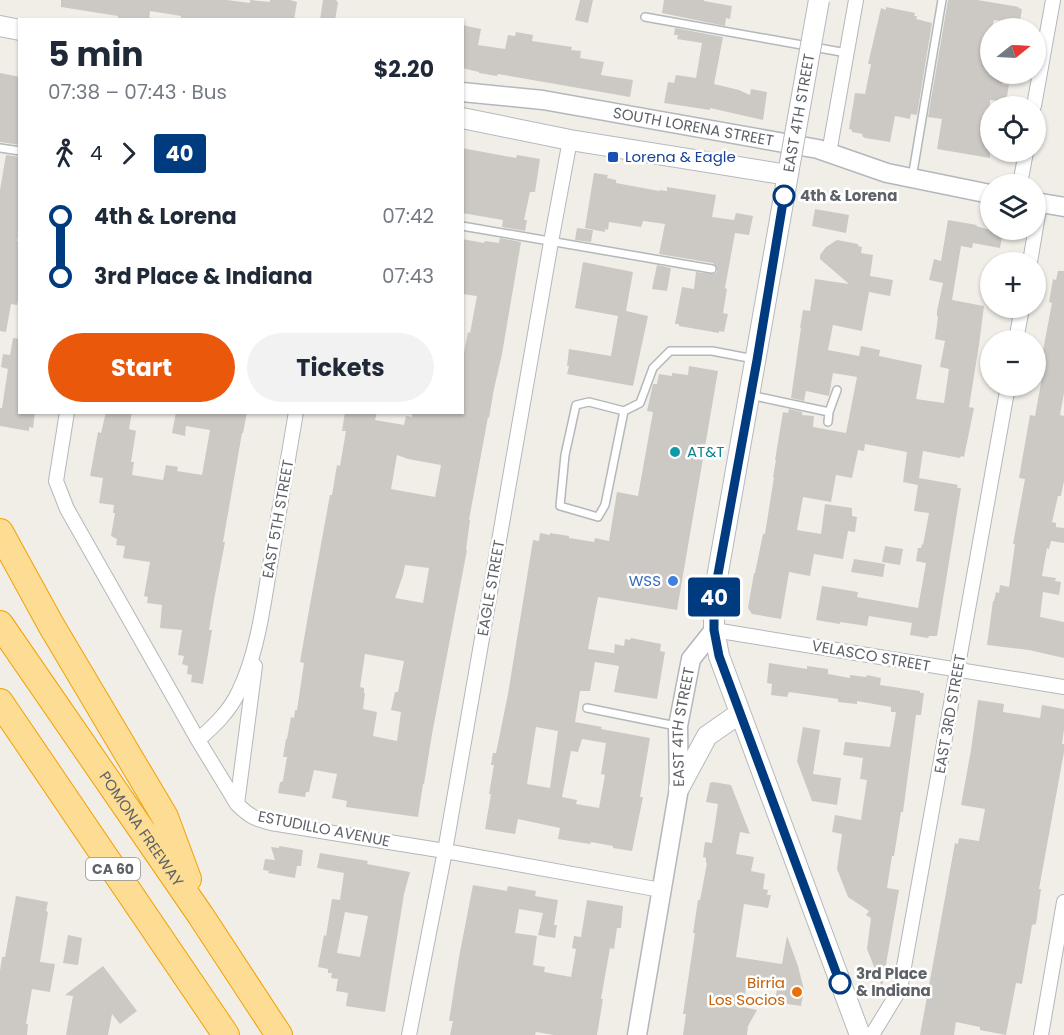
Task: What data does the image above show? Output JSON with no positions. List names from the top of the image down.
{
  "streets": {
    "highway": ["POMONA FREEWAY", "CA 60"],
    "main road": ["EAST 4TH STREET", "SOUTH LORENA STREET"],
    "street": [
      "EAST 5TH STREET",
      "EAGLE STREET",
      "VELASCO STREET",
      "EAST 3RD STREET",
      "ESTUDILLO AVENUE"
    ]
  },
  "crossings": [
    ["EAST 4TH STREET", "SOUTH LORENA STREET"],
    ["EAST 4TH STREET", "VELASCO STREET"],
    ["EAST 4TH STREET", "ESTUDILLO AVENUE"],
    ["SOUTH LORENA STREET", "EAGLE STREET"],
    ["EAST 5TH STREET", "ESTUDILLO AVENUE"],
    ["EAGLE STREET", "ESTUDILLO AVENUE"],
    ["VELASCO STREET", "EAST 3RD STREET"]
  ],
  "places": {
    "transit": ["Lorena & Eagle"],
    "other": [
      "4th & Lorena",
      "AT&T",
      "WSS",
      "3rd Place & Indiana",
      "Birria Los Socios"
    ]
  },
  "lines": ["bus line 40"],
  "north": "right",
  "page": {
    "on_map": "40",
    "map_buttons": ["+", "−"],
    "heading": ["5 min", "07:38 – 07:43 · Bus", "$2.20"],
    "legs": ["4", "40"],
    "list": [
      {
        "name": "4th & Lorena",
        "value": "07:42"
      },
      {
        "name": "3rd Place & Indiana",
        "value": "07:43"
      }
    ],
    "buttons": ["Start", "Tickets"]
  }
}
